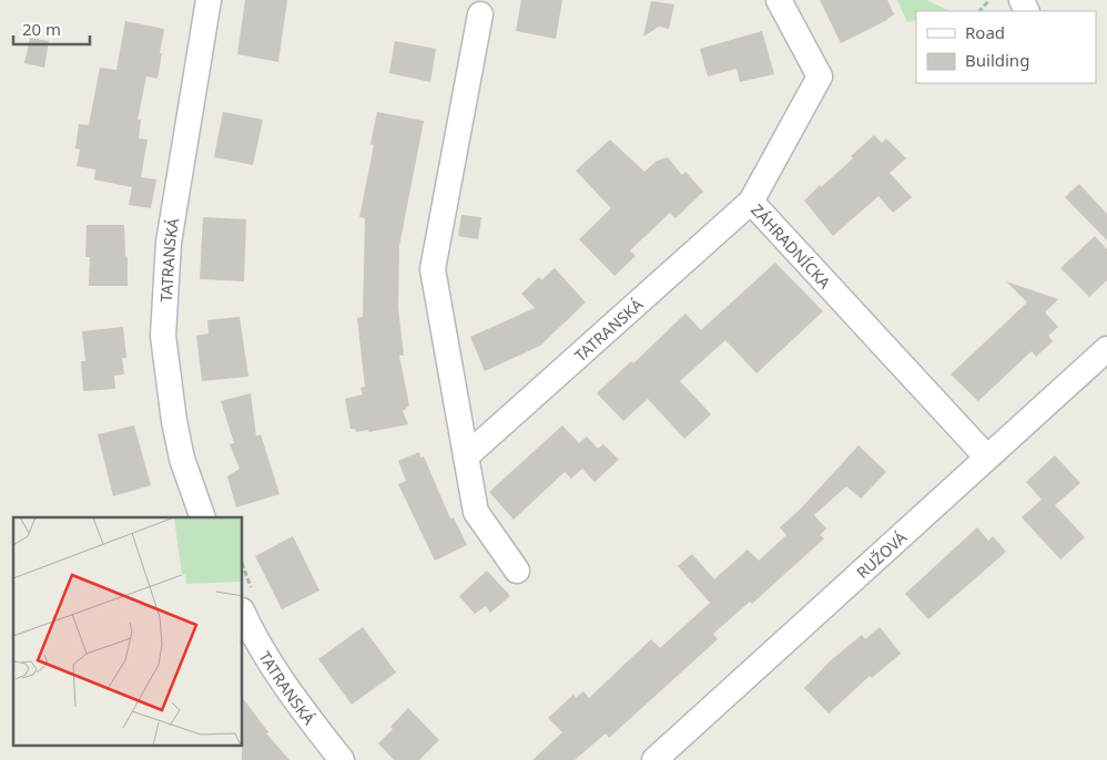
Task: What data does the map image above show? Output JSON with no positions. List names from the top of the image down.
{
  "streets": {
    "street": ["ZÁHRADNÍCKA", "TATRANSKÁ", "RUŽOVÁ"]
  },
  "crossings": [
    ["ZÁHRADNÍCKA", "TATRANSKÁ"],
    ["ZÁHRADNÍCKA", "RUŽOVÁ"]
  ],
  "legend": ["Road", "Building"],
  "scale_bar": "20 m"
}
